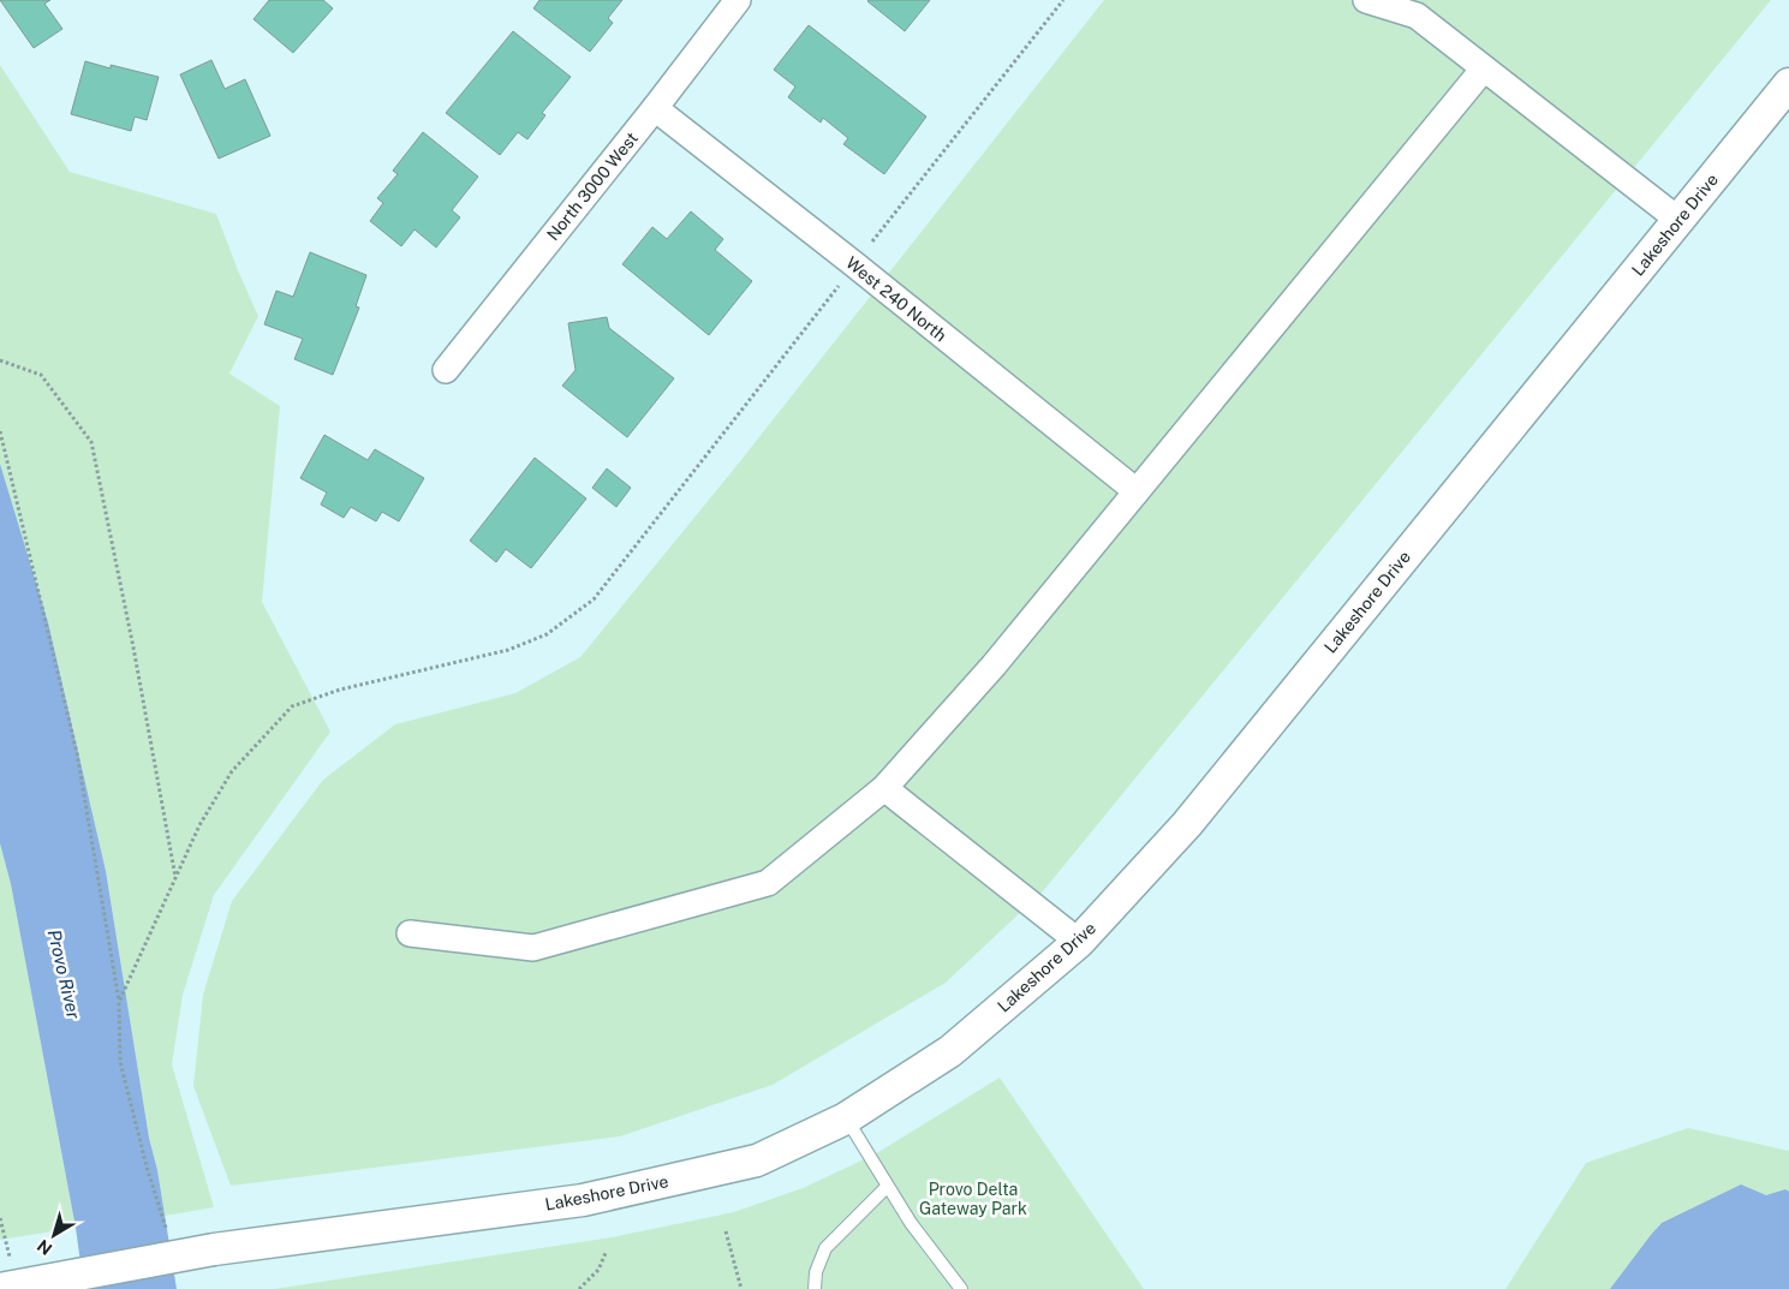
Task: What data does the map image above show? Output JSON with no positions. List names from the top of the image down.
{
  "streets": {
    "street": ["North 3000 West", "Lakeshore Drive", "West 240 North"]
  },
  "crossings": [
    ["North 3000 West", "West 240 North"]
  ],
  "water": ["Provo River"],
  "parks": ["Provo Delta Gateway Park"],
  "north": "bottom left"
}
